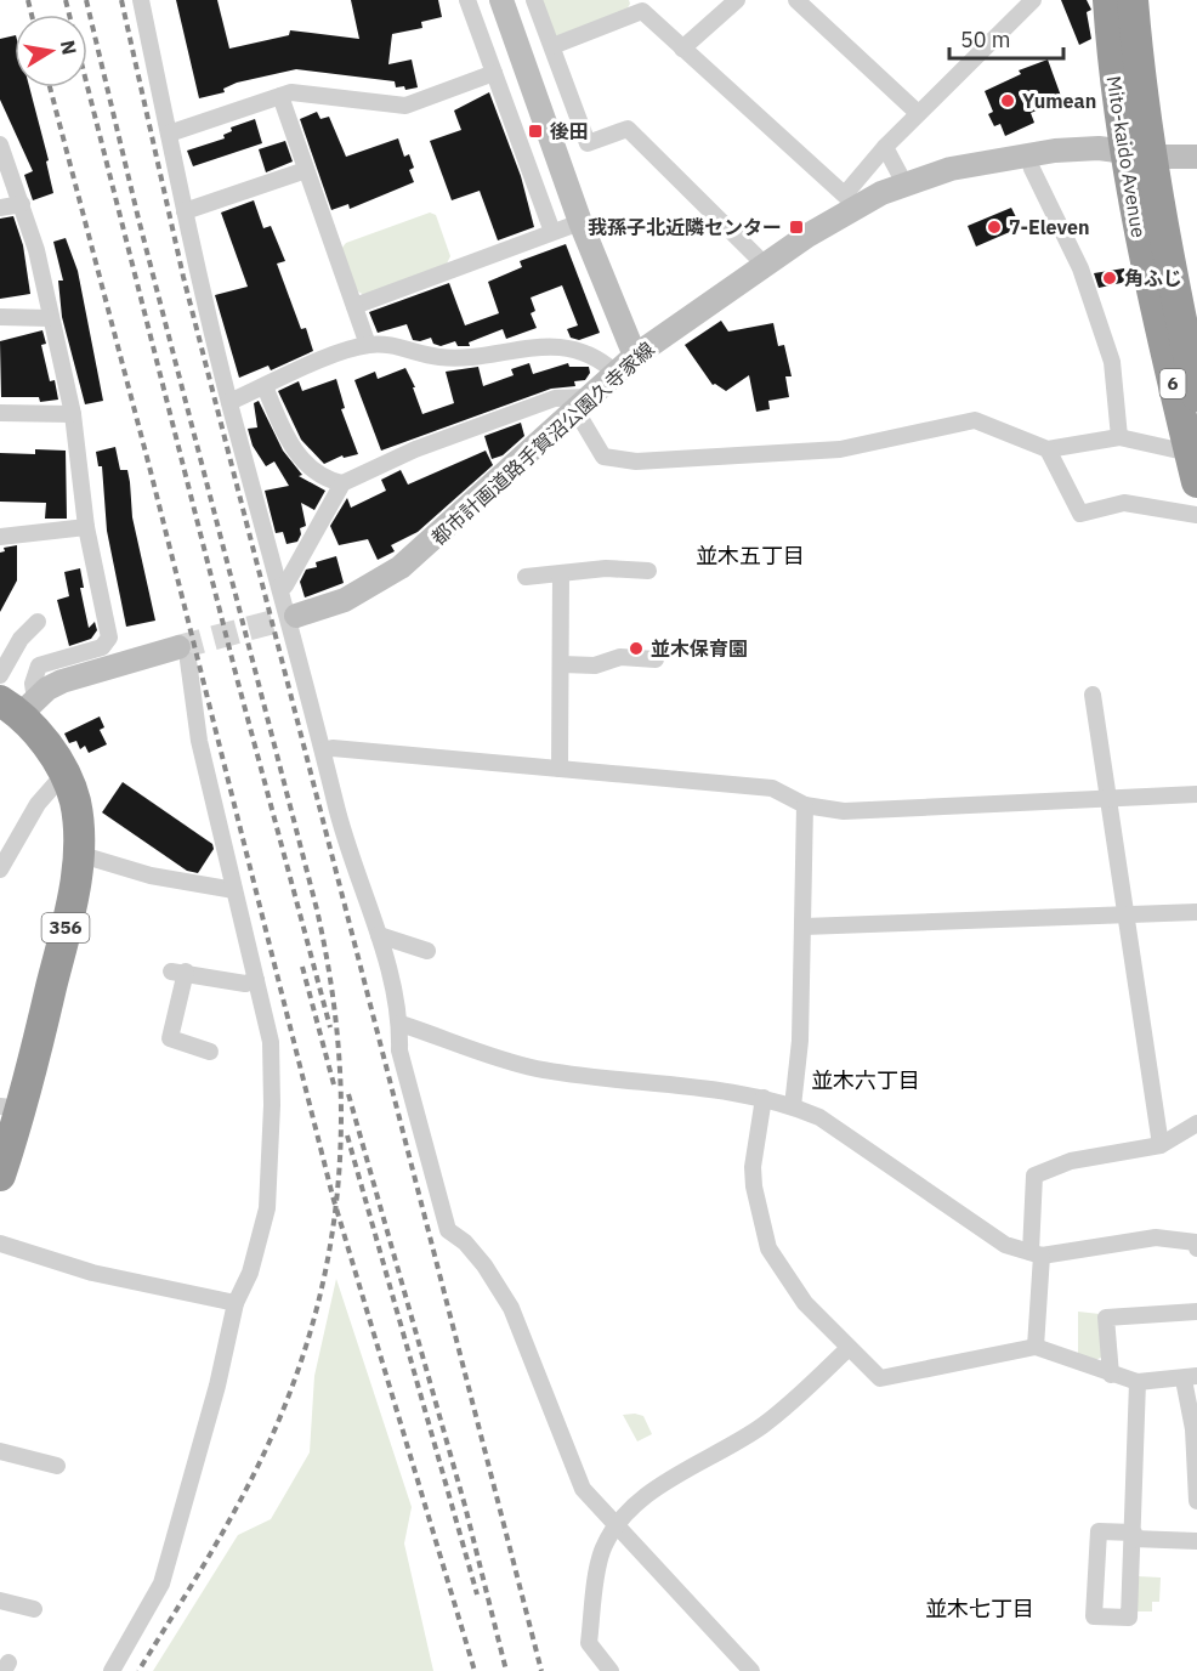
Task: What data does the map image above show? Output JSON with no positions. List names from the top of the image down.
{
  "streets": {
    "highway": ["Mito-kaido Avenue", "6", "356"],
    "street": ["都市計画道路手賀沼公園久寺家線"]
  },
  "crossings": [
    ["Mito-kaido Avenue", "都市計画道路手賀沼公園久寺家線"]
  ],
  "districts": ["並木五丁目", "並木六丁目", "並木七丁目"],
  "places": {
    "other": [
      "Yumean",
      "7-Eleven",
      "角ふじ",
      "並木保育園"
    ],
    "transit": ["後田", "我孫子北近隣センター"]
  },
  "scale_bar": "50 m",
  "north": "right"
}
